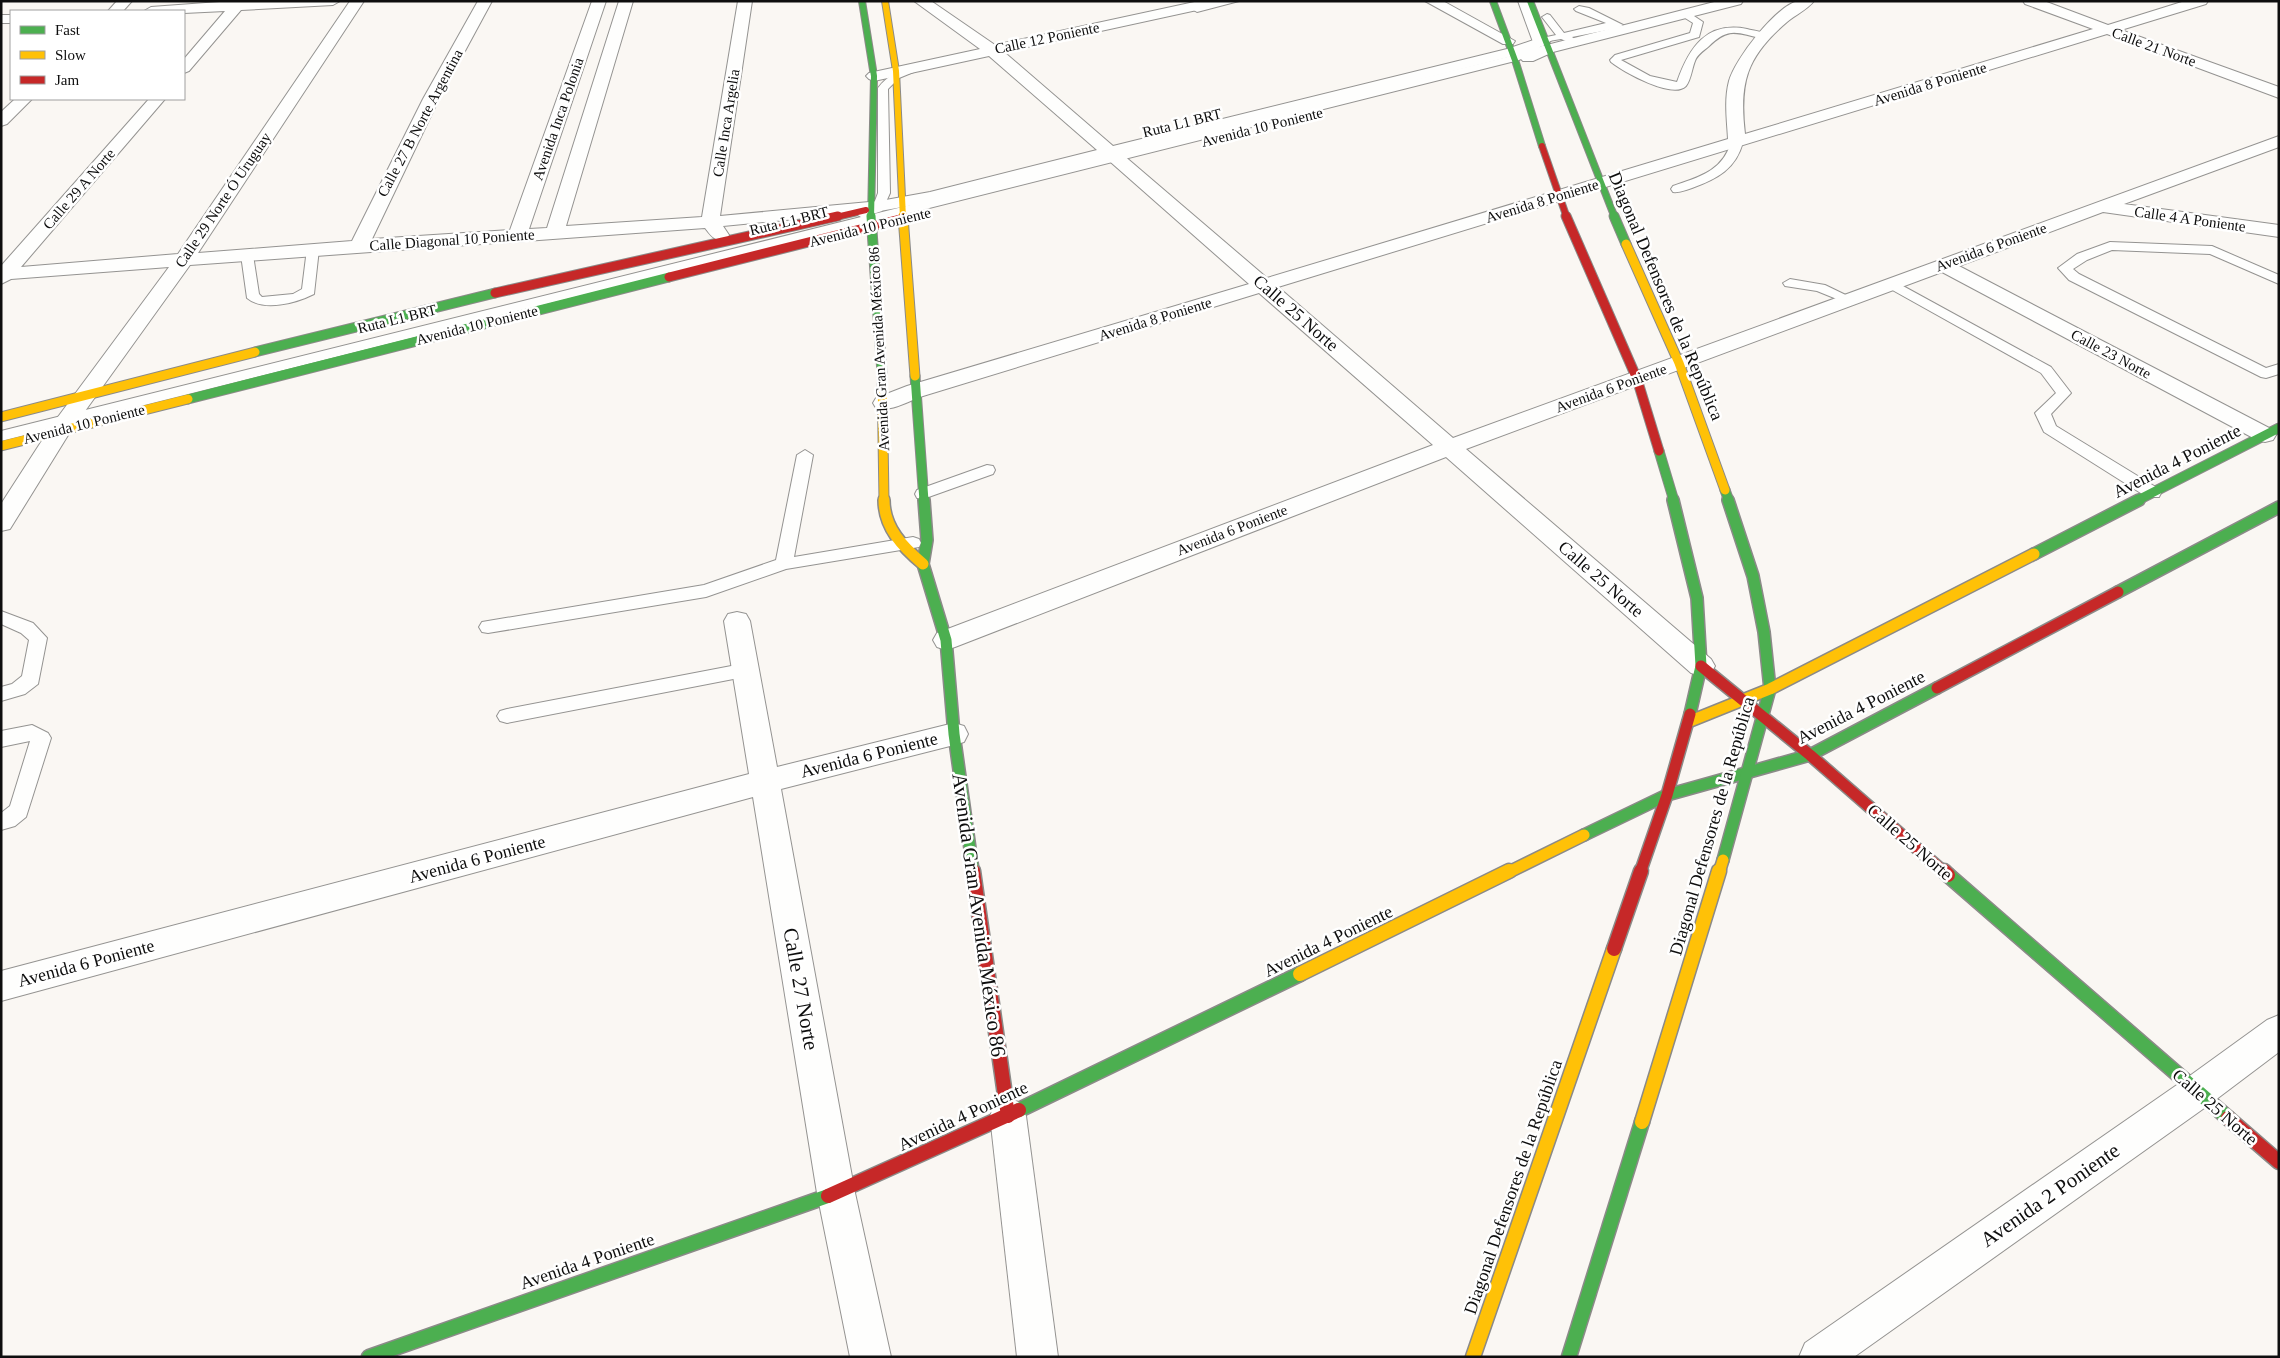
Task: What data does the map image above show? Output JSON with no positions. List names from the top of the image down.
{
  "streets": {
    "main road": [
      "Avenida 10 Poniente",
      "Diagonal Defensores de la República",
      "Calle 25 Norte",
      "Avenida Gran Avenida México 86",
      "Avenida 4 Poniente"
    ],
    "street": [
      "Calle 12 Poniente",
      "Calle 21 Norte",
      "Avenida 8 Poniente",
      "Avenida Inca Polonia",
      "Calle 27 B Norte Argentina",
      "Calle Inca Argelia",
      "Calle 29 A Norte",
      "Calle 29 Norte Ó Uruguay",
      "Calle 4 A Poniente",
      "Calle Diagonal 10 Poniente",
      "Avenida 6 Poniente",
      "Calle 23 Norte",
      "Calle 27 Norte",
      "Avenida 2 Poniente"
    ],
    "lane": ["Ruta L1 BRT"]
  },
  "crossings": [
    ["Calle 12 Poniente", "Calle 25 Norte"],
    ["Calle 12 Poniente", "Avenida Gran Avenida México 86"],
    ["Calle 21 Norte", "Avenida 8 Poniente"],
    ["Avenida 8 Poniente", "Diagonal Defensores de la República"],
    ["Avenida 8 Poniente", "Calle 25 Norte"],
    ["Avenida 8 Poniente", "Avenida Gran Avenida México 86"],
    ["Avenida Inca Polonia", "Calle Diagonal 10 Poniente"],
    ["Calle 27 B Norte Argentina", "Calle Diagonal 10 Poniente"],
    ["Calle Inca Argelia", "Calle Diagonal 10 Poniente"],
    ["Ruta L1 BRT", "Avenida 10 Poniente"],
    ["Ruta L1 BRT", "Calle 29 Norte Ó Uruguay"],
    ["Ruta L1 BRT", "Calle Diagonal 10 Poniente"],
    ["Ruta L1 BRT", "Avenida Gran Avenida México 86"],
    ["Avenida 10 Poniente", "Calle 29 Norte Ó Uruguay"],
    ["Avenida 10 Poniente", "Calle Diagonal 10 Poniente"],
    ["Avenida 10 Poniente", "Diagonal Defensores de la República"],
    ["Avenida 10 Poniente", "Calle 25 Norte"],
    ["Avenida 10 Poniente", "Avenida Gran Avenida México 86"],
    ["Calle 29 A Norte", "Calle Diagonal 10 Poniente"],
    ["Calle 29 Norte Ó Uruguay", "Calle Diagonal 10 Poniente"],
    ["Calle 4 A Poniente", "Avenida 6 Poniente"],
    ["Calle Diagonal 10 Poniente", "Avenida Gran Avenida México 86"],
    ["Avenida 6 Poniente", "Diagonal Defensores de la República"],
    ["Avenida 6 Poniente", "Calle 25 Norte"],
    ["Avenida 6 Poniente", "Avenida Gran Avenida México 86"],
    ["Avenida 6 Poniente", "Calle 23 Norte"],
    ["Avenida 6 Poniente", "Calle 27 Norte"],
    ["Diagonal Defensores de la República", "Calle 25 Norte"],
    ["Diagonal Defensores de la República", "Avenida 4 Poniente"],
    ["Calle 25 Norte", "Avenida 4 Poniente"],
    ["Calle 25 Norte", "Avenida 2 Poniente"],
    ["Avenida Gran Avenida México 86", "Avenida 4 Poniente"],
    ["Calle 23 Norte", "Avenida 4 Poniente"],
    ["Avenida 4 Poniente", "Calle 27 Norte"]
  ],
  "legend": ["Fast", "Slow", "Jam"]
}
